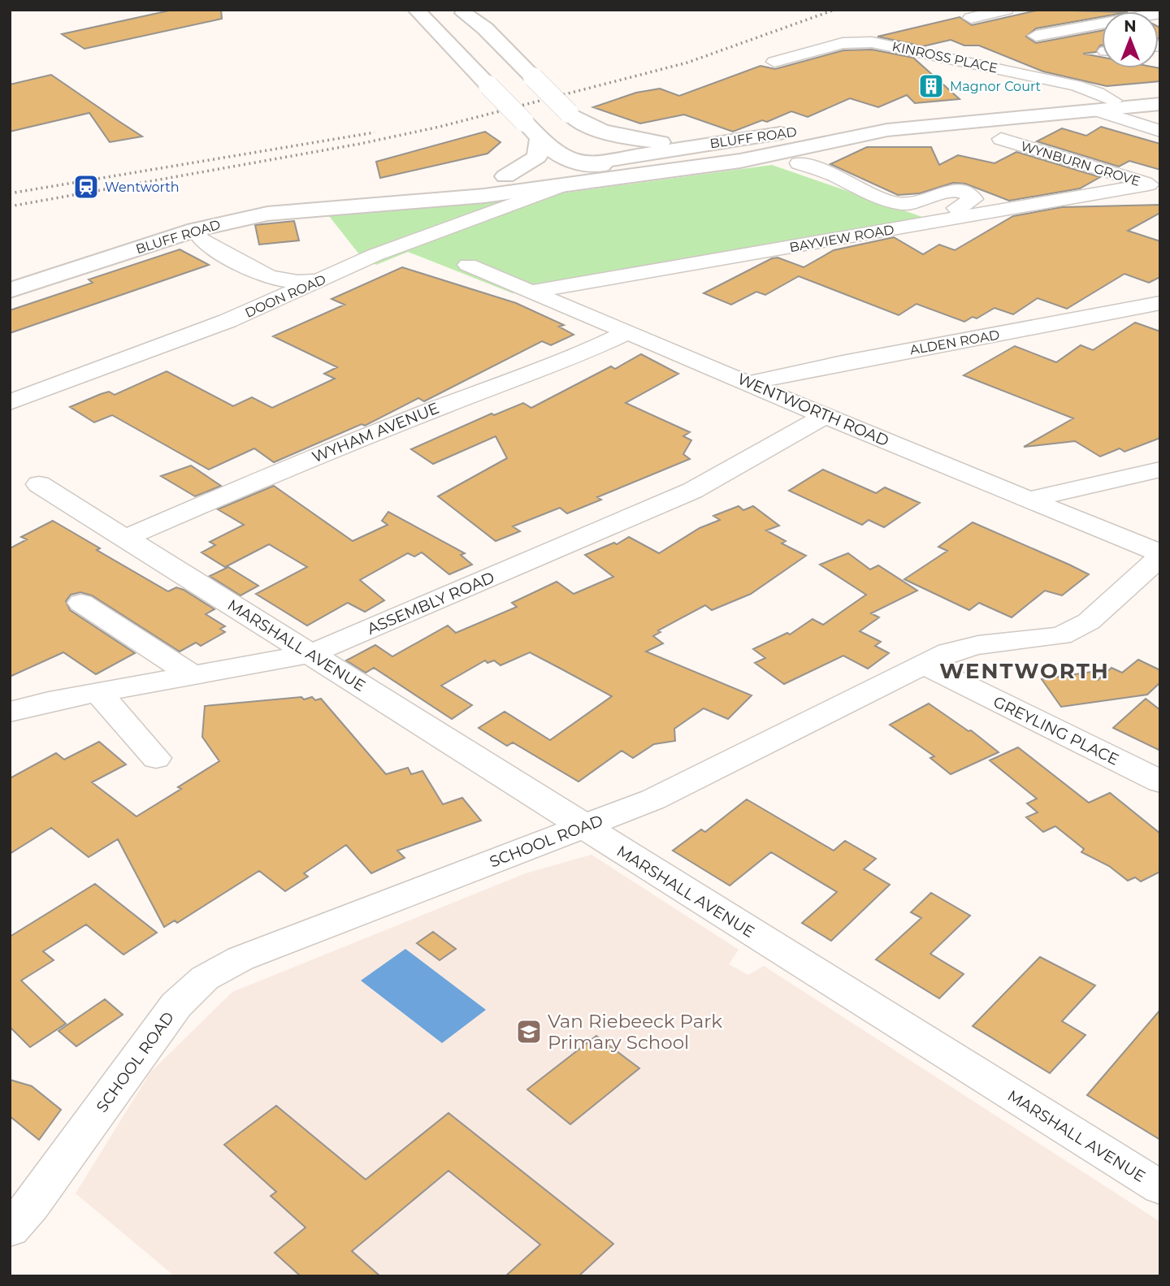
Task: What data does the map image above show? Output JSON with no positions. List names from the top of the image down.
{
  "streets": {
    "main road": ["BLUFF ROAD"],
    "street": [
      "KINROSS PLACE",
      "WYNBURN GROVE",
      "BAYVIEW ROAD",
      "DOON ROAD",
      "ALDEN ROAD",
      "WENTWORTH ROAD",
      "WYHAM AVENUE",
      "ASSEMBLY ROAD",
      "MARSHALL AVENUE",
      "GREYLING PLACE",
      "SCHOOL ROAD"
    ]
  },
  "crossings": [
    ["KINROSS PLACE", "BLUFF ROAD"],
    ["BLUFF ROAD", "DOON ROAD"],
    ["WYNBURN GROVE", "BAYVIEW ROAD"],
    ["BAYVIEW ROAD", "WENTWORTH ROAD"],
    ["ALDEN ROAD", "WENTWORTH ROAD"],
    ["WENTWORTH ROAD", "WYHAM AVENUE"],
    ["WENTWORTH ROAD", "ASSEMBLY ROAD"],
    ["WENTWORTH ROAD", "SCHOOL ROAD"],
    ["WYHAM AVENUE", "MARSHALL AVENUE"],
    ["ASSEMBLY ROAD", "MARSHALL AVENUE"],
    ["MARSHALL AVENUE", "SCHOOL ROAD"],
    ["GREYLING PLACE", "SCHOOL ROAD"]
  ],
  "districts": ["WENTWORTH"],
  "places": {
    "building": ["Magnor Court"],
    "station": ["Wentworth"],
    "school or university": ["Van Riebeeck Park Primary School"]
  },
  "north": "top"
}
